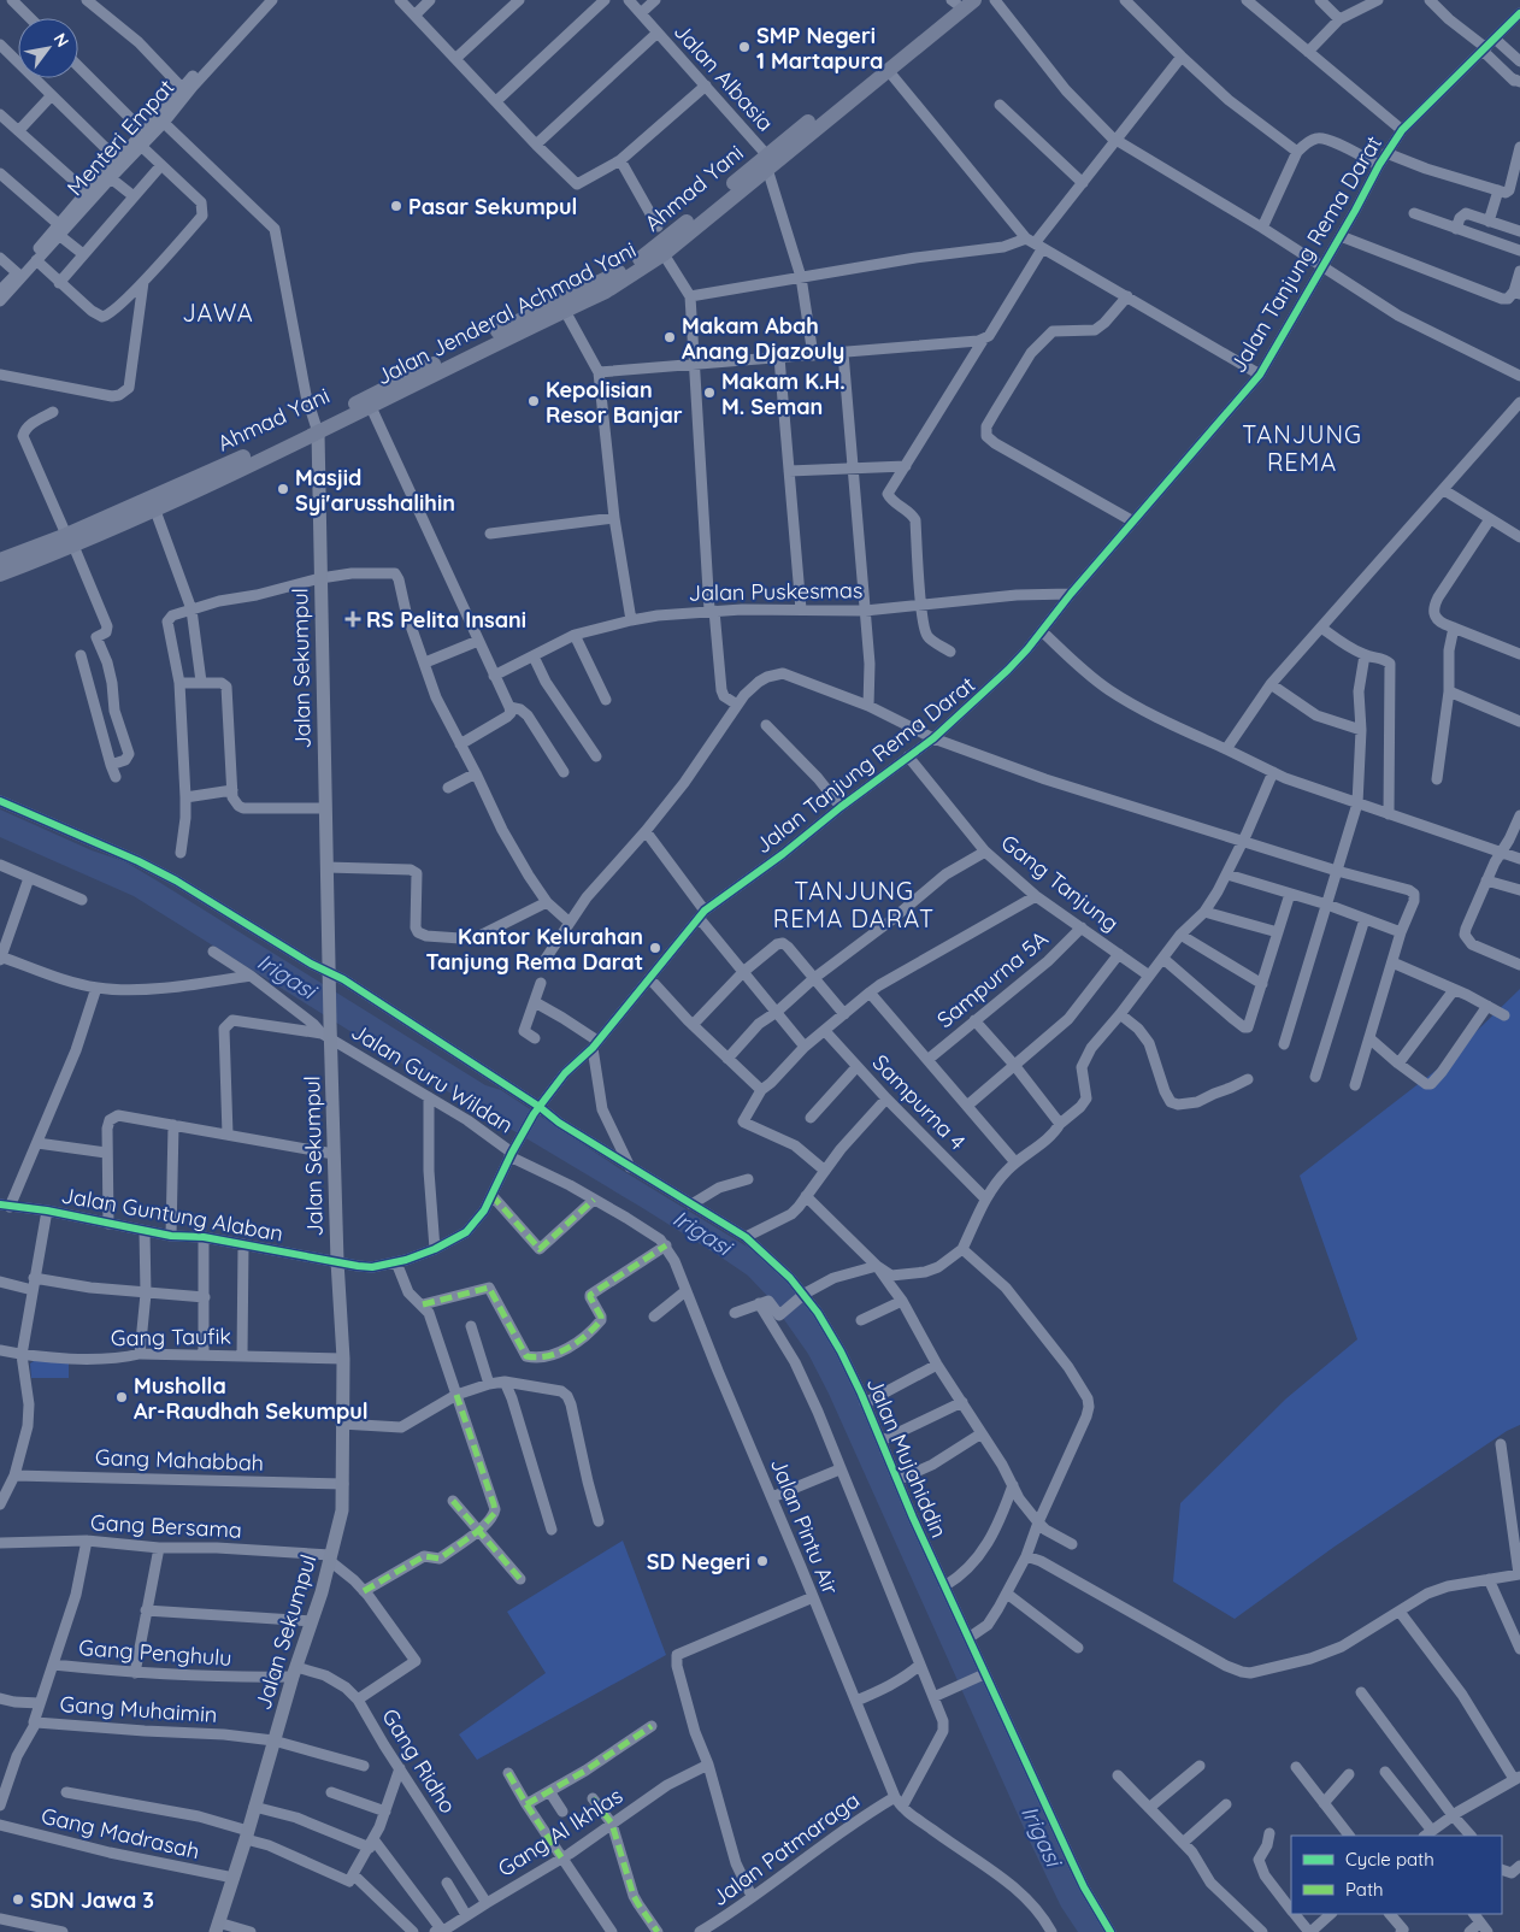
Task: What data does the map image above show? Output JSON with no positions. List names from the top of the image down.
{
  "streets": {
    "highway": ["Ahmad Yani", "Jalan Jenderal Achmad Yani"],
    "main road": ["Jalan Sekumpul"],
    "street": [
      "Jalan Albasia",
      "Menteri Empat",
      "Jalan Tanjung Rema Darat",
      "Jalan Puskesmas",
      "Gang Tanjung",
      "Sampurna 5A",
      "Jalan Guru Wildan",
      "Sampurna 4",
      "Jalan Guntung Alaban",
      "Gang Taufik",
      "Jalan Mujahiddin",
      "Gang Mahabbah",
      "Gang Bersama",
      "Jalan Pintu Air",
      "Gang Penghulu",
      "Gang Muhaimin",
      "Gang Ridho",
      "Gang Al Ikhlas",
      "Gang Madrasah",
      "Jalan Patmaraga"
    ]
  },
  "crossings": [
    ["Jalan Albasia", "Ahmad Yani"],
    ["Jalan Albasia", "Jalan Jenderal Achmad Yani"],
    ["Ahmad Yani", "Jalan Jenderal Achmad Yani"],
    ["Ahmad Yani", "Jalan Sekumpul"],
    ["Jalan Tanjung Rema Darat", "Jalan Puskesmas"],
    ["Jalan Tanjung Rema Darat", "Jalan Sekumpul"],
    ["Jalan Tanjung Rema Darat", "Gang Tanjung"],
    ["Jalan Tanjung Rema Darat", "Jalan Guru Wildan"],
    ["Jalan Tanjung Rema Darat", "Jalan Guntung Alaban"],
    ["Jalan Tanjung Rema Darat", "Jalan Mujahiddin"],
    ["Jalan Tanjung Rema Darat", "Jalan Pintu Air"],
    ["Jalan Jenderal Achmad Yani", "Jalan Sekumpul"],
    ["Jalan Sekumpul", "Jalan Guru Wildan"],
    ["Jalan Sekumpul", "Jalan Guntung Alaban"],
    ["Jalan Sekumpul", "Gang Taufik"],
    ["Jalan Sekumpul", "Jalan Mujahiddin"],
    ["Jalan Sekumpul", "Gang Mahabbah"],
    ["Jalan Sekumpul", "Gang Bersama"],
    ["Jalan Sekumpul", "Gang Penghulu"],
    ["Jalan Sekumpul", "Gang Muhaimin"],
    ["Jalan Sekumpul", "Gang Ridho"],
    ["Jalan Sekumpul", "Gang Madrasah"],
    ["Gang Tanjung", "Sampurna 5A"],
    ["Jalan Guru Wildan", "Jalan Pintu Air"],
    ["Jalan Pintu Air", "Jalan Patmaraga"],
    ["Gang Penghulu", "Gang Ridho"],
    ["Gang Ridho", "Gang Al Ikhlas"]
  ],
  "districts": ["JAWA", "TANJUNG REMA", "TANJUNG REMA DARAT"],
  "water": ["Irigasi"],
  "places": {
    "other": [
      "SMP Negeri 1 Martapura",
      "Pasar Sekumpul",
      "Makam Abah Anang Djazouly",
      "Makam K.H. M. Seman",
      "Kepolisian Resor Banjar",
      "Masjid Syi'arusshalihin",
      "Kantor Kelurahan Tanjung Rema Darat",
      "Musholla Ar-Raudhah Sekumpul",
      "SD Negeri",
      "SDN Jawa 3"
    ],
    "health": ["RS Pelita Insani"]
  },
  "legend": ["Cycle path", "Path"],
  "north": "top right"
}
